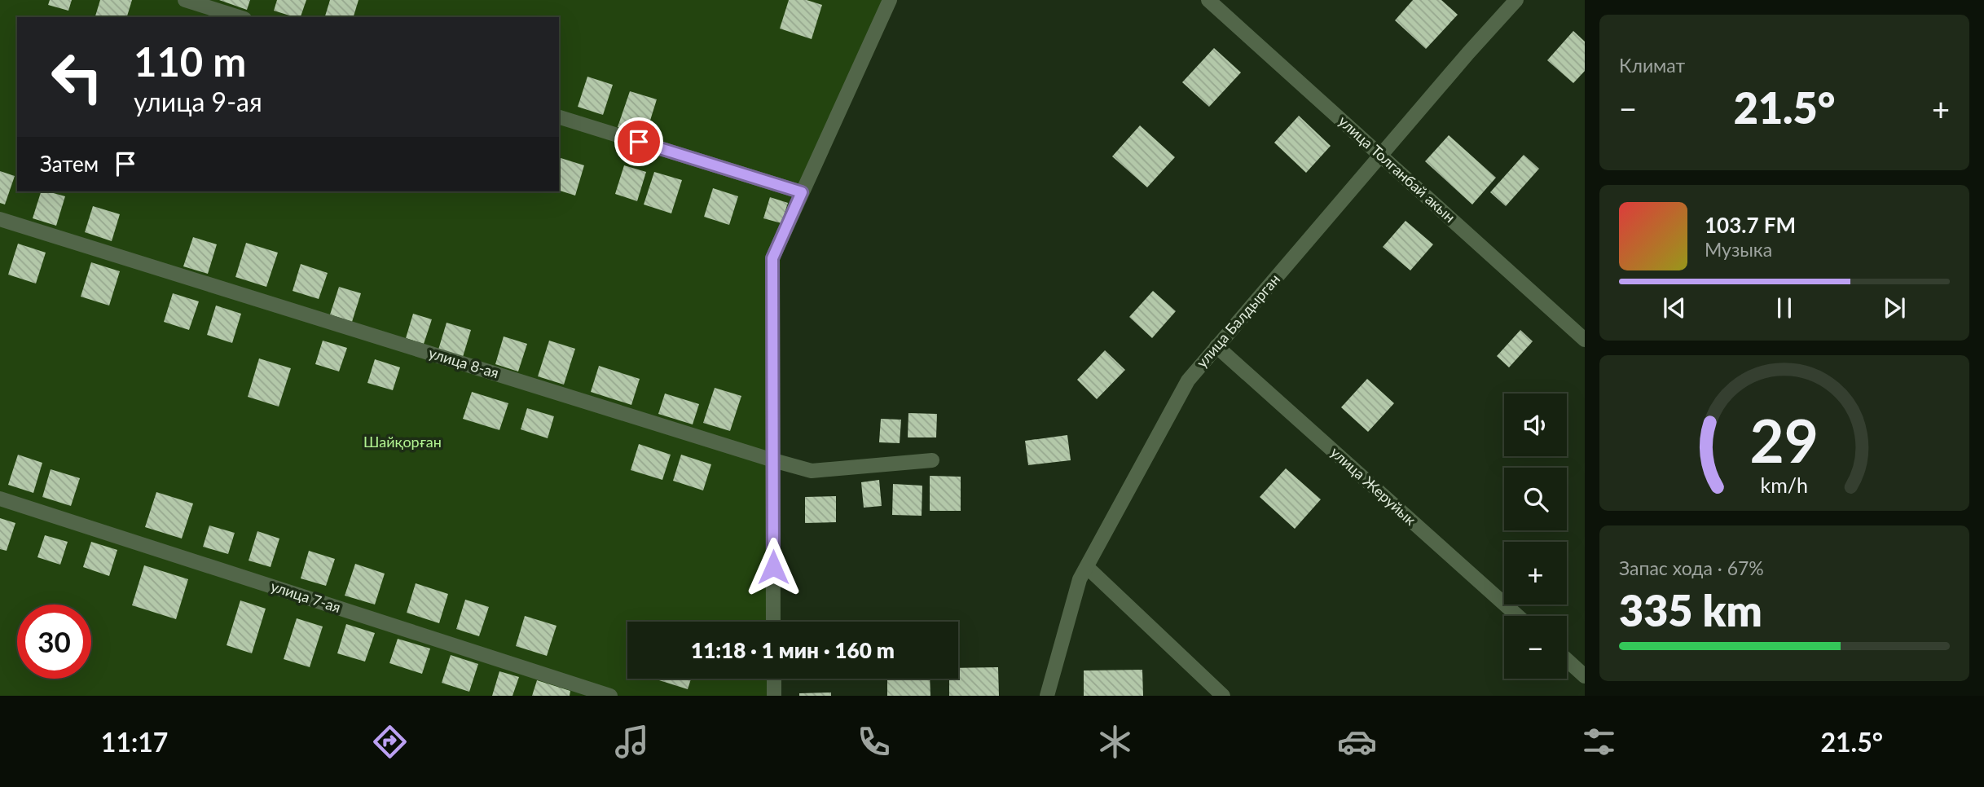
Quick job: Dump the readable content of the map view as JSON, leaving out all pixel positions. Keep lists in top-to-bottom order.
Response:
{
  "streets": {
    "street": [
      "улица Толганбай акын",
      "улица Балдырган",
      "улица 8-ая",
      "улица Жеруйык",
      "улица 7-ая"
    ]
  },
  "crossings": [
    ["улица Толганбай акын", "улица Балдырган"],
    ["улица Балдырган", "улица Жеруйык"]
  ],
  "parks": ["Шайқорған"],
  "page": {
    "tile": [
      "Климат",
      ["Запас хода · 67%", "335 km"]
    ],
    "turn": ["110 m", "улица 9-ая"],
    "heat": ["−", "21.5°", "+"],
    "then": "Затем",
    "song": ["103.7 FM", "Музыка"],
    "map_buttons": ["+", "−"],
    "limit": "30",
    "trip": "11:18 · 1 мин · 160 m",
    "tabs": ["11:17", "21.5°"],
    "gauge": ["29", "km/h"]
  }
}
